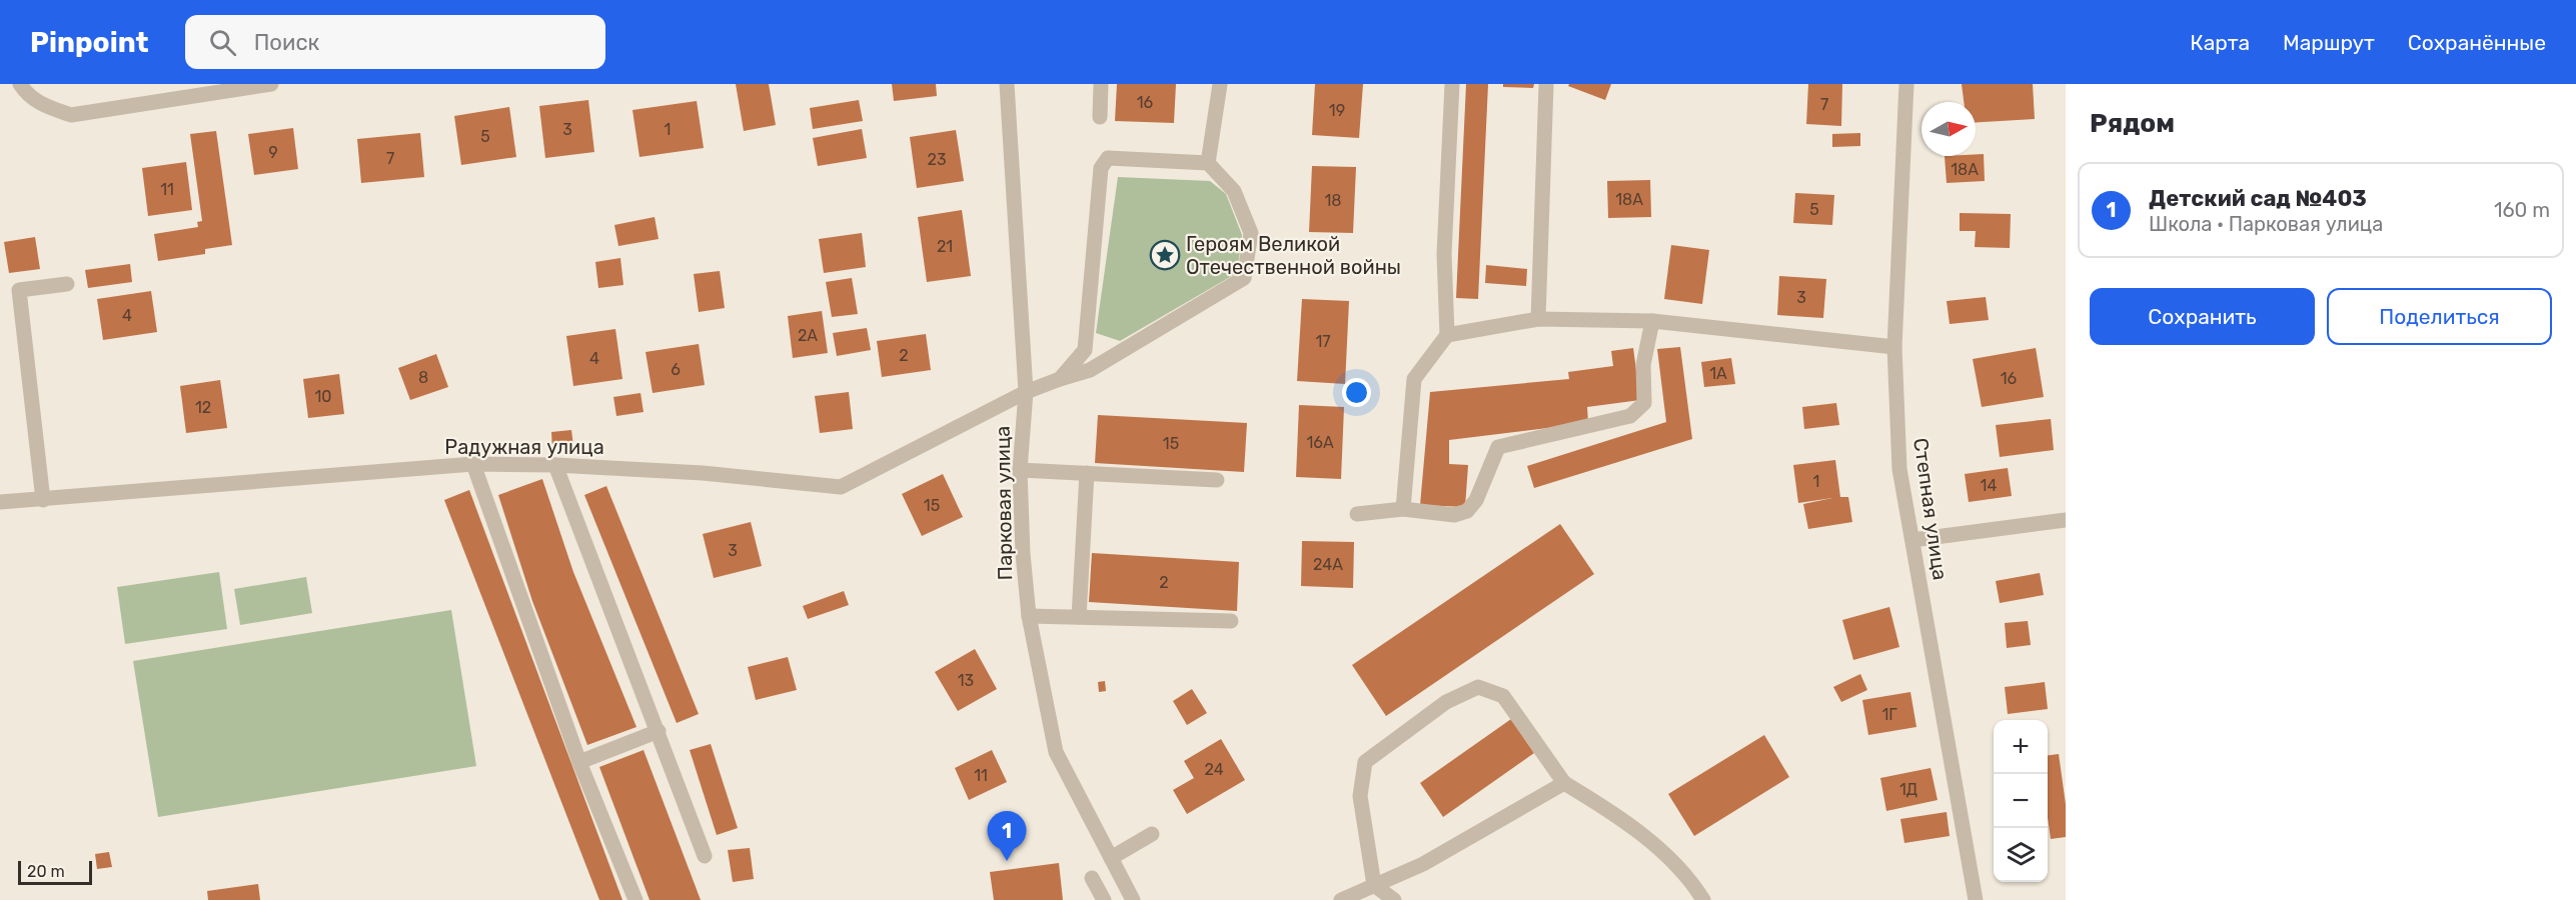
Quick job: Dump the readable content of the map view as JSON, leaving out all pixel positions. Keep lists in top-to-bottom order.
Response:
{
  "streets": {
    "street": ["Радужная улица", "Парковая улица", "Степная улица"]
  },
  "crossings": [
    ["Радужная улица", "Парковая улица"]
  ],
  "places": {
    "place": ["Героям Великой Отечественной войны"]
  },
  "house_numbers": [
    "16",
    "7",
    "19",
    "3",
    "1",
    "5",
    "9",
    "7",
    "23",
    "18А",
    "11",
    "18А",
    "18",
    "5",
    "21",
    "3",
    "4",
    "2А",
    "17",
    "2",
    "4",
    "6",
    "1А",
    "8",
    "16",
    "10",
    "12",
    "16А",
    "15",
    "1",
    "14",
    "15",
    "3",
    "24А",
    "2",
    "13",
    "1Г",
    "24",
    "11",
    "1Д"
  ],
  "scale_bar": "20 m",
  "north": "right",
  "page": {
    "header": "Pinpoint",
    "search": "Поиск",
    "nav": ["Карта", "Маршрут", "Сохранённые"],
    "heading": "Рядом",
    "list": [
      {
        "mark": "1",
        "name": "Детский сад №403",
        "note": "Школа · Парковая улица",
        "value": "160 m"
      }
    ],
    "buttons": ["Сохранить", "Поделиться"],
    "map_buttons": ["+", "−"],
    "pins": "1",
    "scale": "20 m"
  }
}
